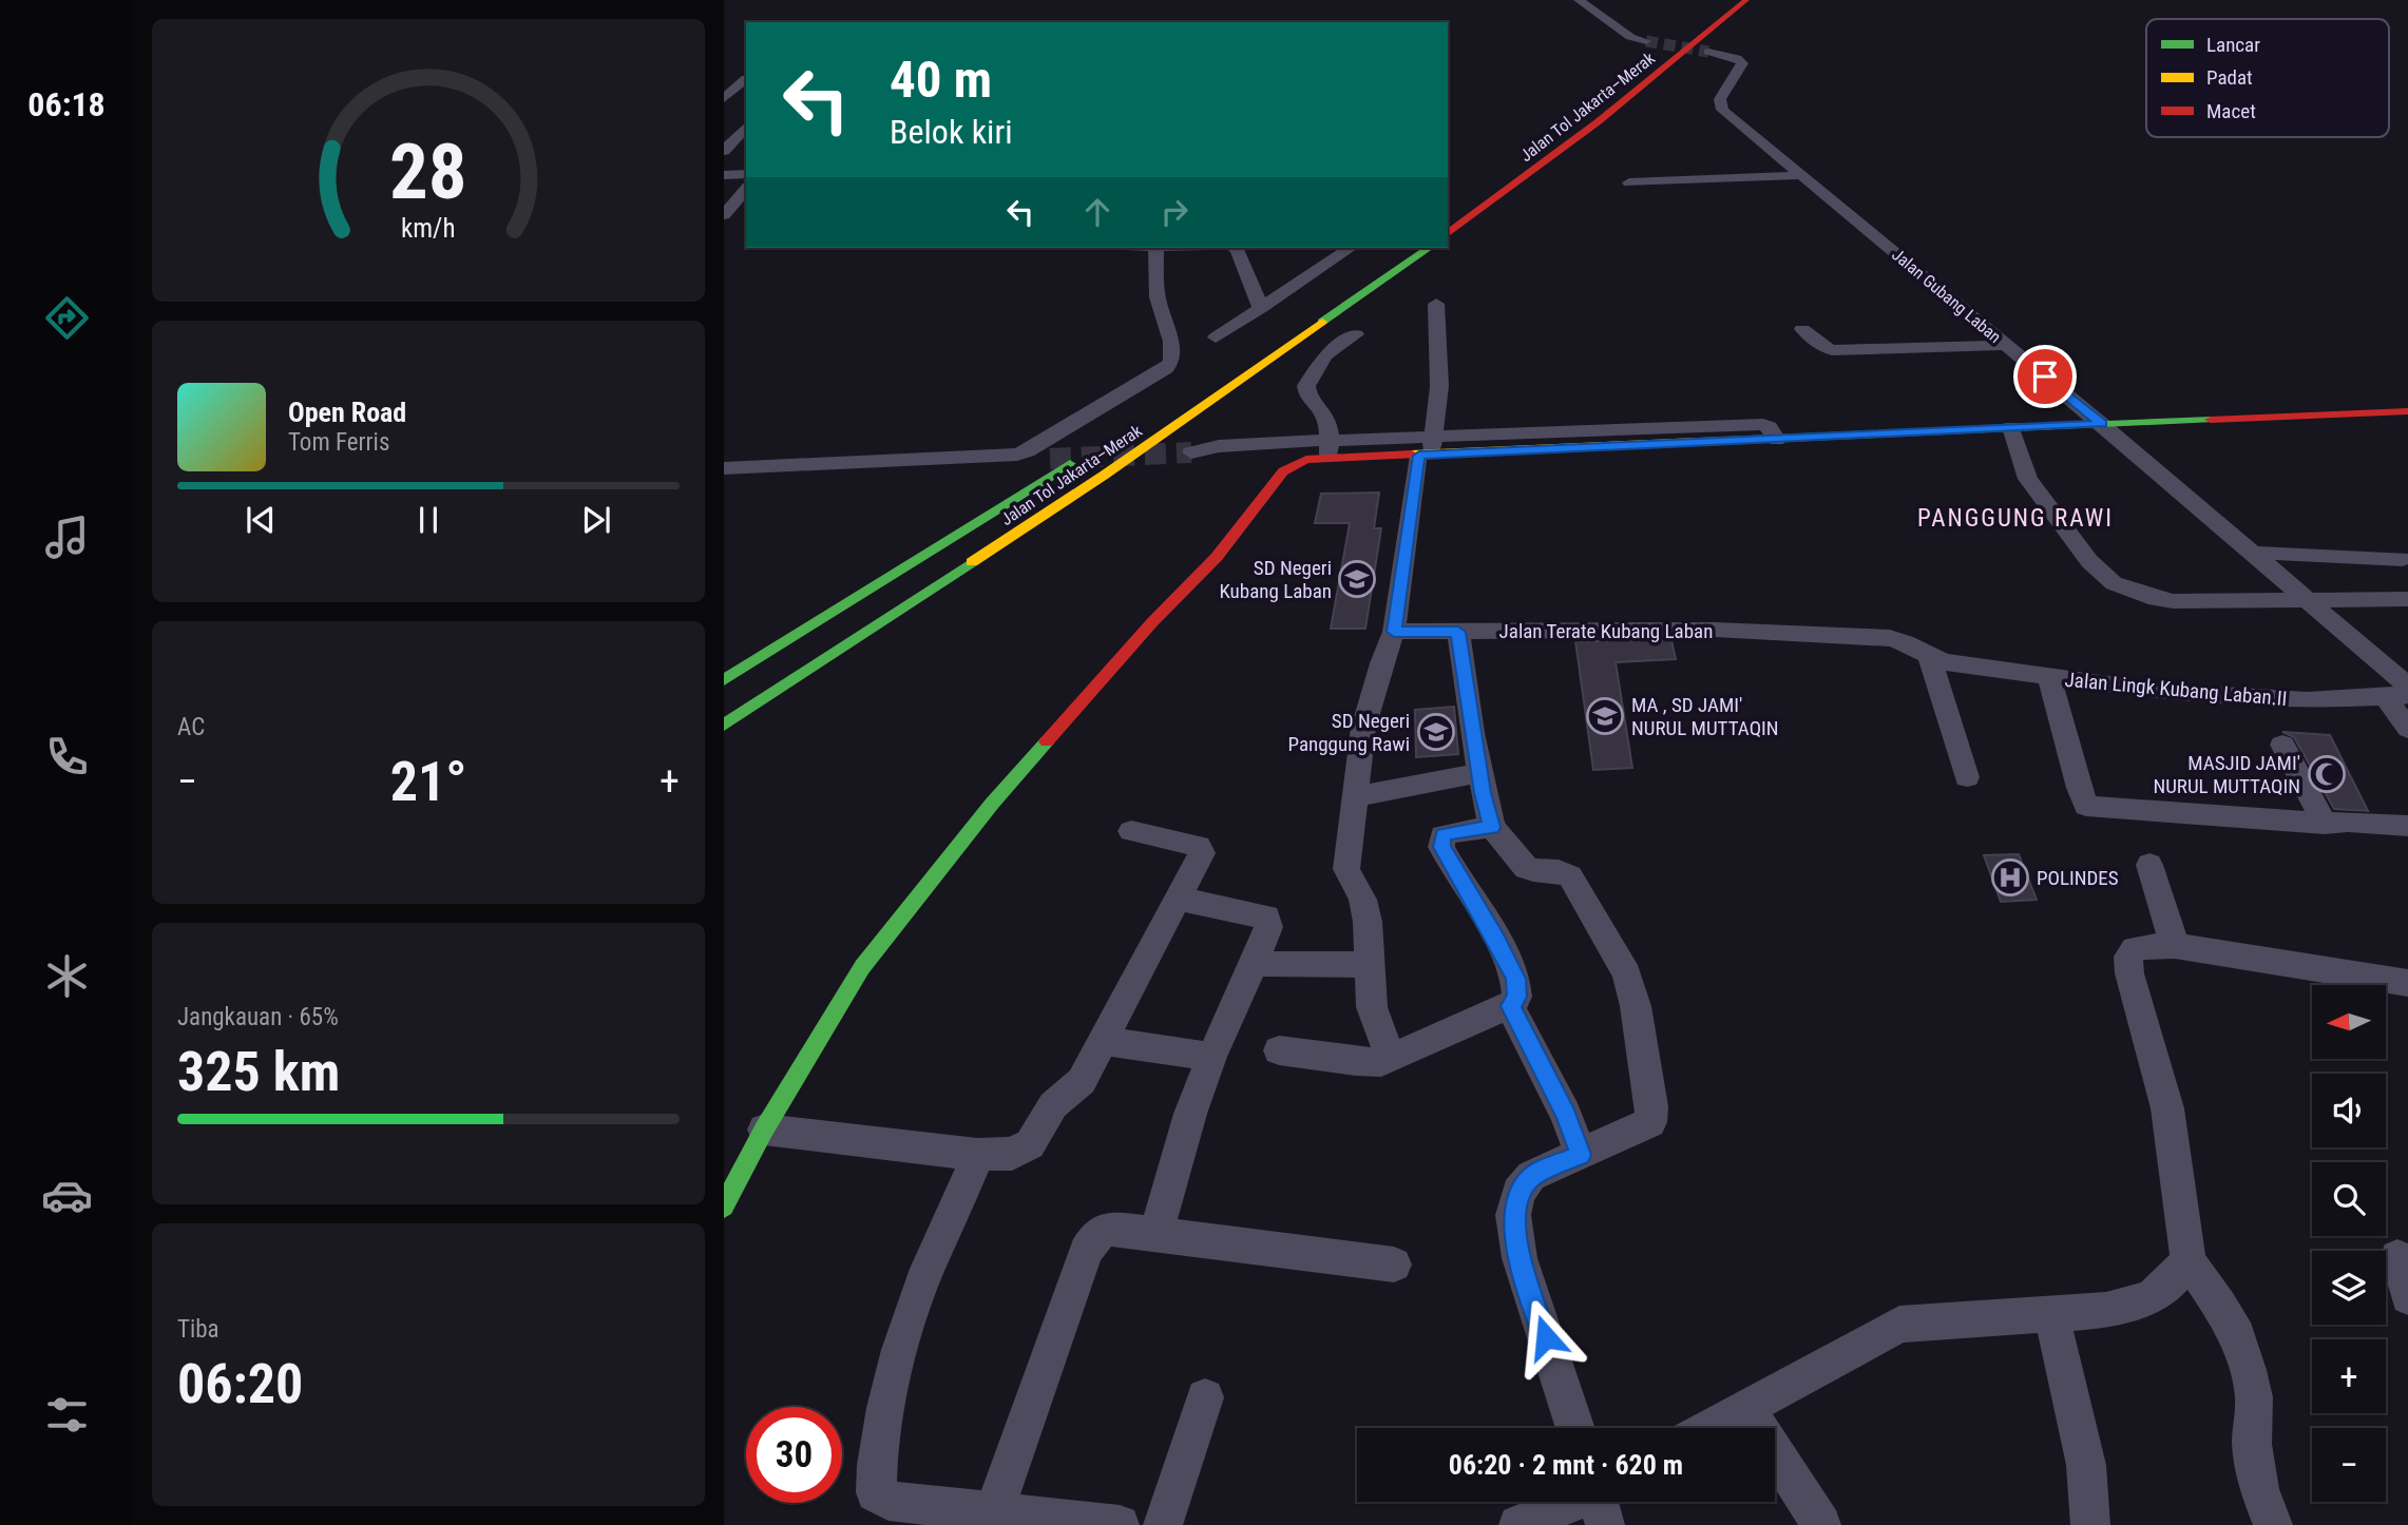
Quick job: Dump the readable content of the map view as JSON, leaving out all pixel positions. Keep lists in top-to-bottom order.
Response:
{
  "streets": {
    "main road": ["Jalan Tol Jakarta–Merak"],
    "street": ["Jalan Gubang Laban", "Jalan Terate Kubang Laban", "Jalan Lingk Kubang Laban.II"]
  },
  "crossings": [
    ["Jalan Terate Kubang Laban", "Jalan Lingk Kubang Laban.II"]
  ],
  "districts": ["PANGGUNG RAWI"],
  "places": {
    "school or university": ["SD Negeri Kubang Laban", "MA , SD JAMI' NURUL MUTTAQIN", "SD Negeri Panggung Rawi"],
    "mosque": ["MASJID JAMI' NURUL MUTTAQIN"],
    "hospital": ["POLINDES"]
  },
  "legend": ["Lancar", "Padat", "Macet"],
  "north": "left",
  "page": {
    "tabs": "06:18",
    "turn": ["40 m", "Belok kiri"],
    "song": ["Open Road", "Tom Ferris"],
    "tile": [
      "AC",
      ["Jangkauan · 65%", "325 km"],
      ["Tiba", "06:20"]
    ],
    "heat": ["−", "21°", "+"],
    "map_buttons": ["+", "−"],
    "limit": "30",
    "trip": "06:20 · 2 mnt · 620 m",
    "gauge": ["28", "km/h"]
  }
}
